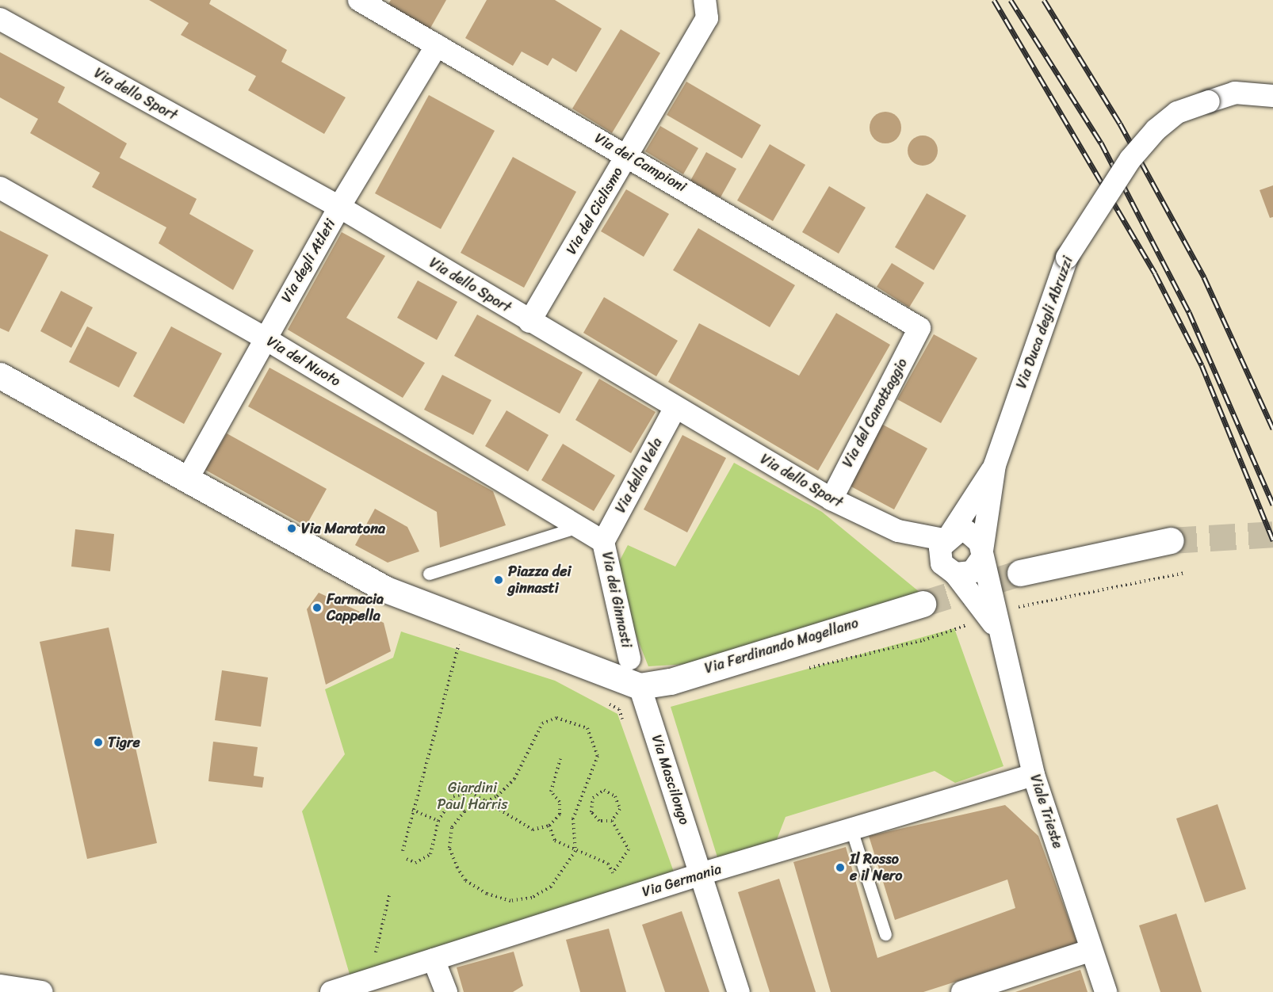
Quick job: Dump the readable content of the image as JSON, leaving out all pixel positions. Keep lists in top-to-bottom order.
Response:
{
  "streets": {
    "street": [
      "Via dello Sport",
      "Via dei Campioni",
      "Via del Ciclismo",
      "Via degli Atleti",
      "Via Duca degli Abruzzi",
      "Via del Nuoto",
      "Via del Canottaggio",
      "Via della Vela",
      "Via dei Ginnasti",
      "Via Ferdinando Magellano",
      "Via Mascilongo",
      "Viale Trieste",
      "Via Germania"
    ]
  },
  "crossings": [
    ["Via dello Sport", "Via del Ciclismo"],
    ["Via dello Sport", "Via degli Atleti"],
    ["Via dello Sport", "Via Duca degli Abruzzi"],
    ["Via dello Sport", "Via del Canottaggio"],
    ["Via dello Sport", "Via della Vela"],
    ["Via dello Sport", "Viale Trieste"],
    ["Via dei Campioni", "Via del Ciclismo"],
    ["Via dei Campioni", "Via degli Atleti"],
    ["Via dei Campioni", "Via del Canottaggio"],
    ["Via degli Atleti", "Via del Nuoto"],
    ["Via Duca degli Abruzzi", "Viale Trieste"],
    ["Via del Nuoto", "Via della Vela"],
    ["Via del Nuoto", "Via dei Ginnasti"],
    ["Via della Vela", "Via dei Ginnasti"],
    ["Via Ferdinando Magellano", "Via Mascilongo"],
    ["Via Mascilongo", "Via Germania"],
    ["Viale Trieste", "Via Germania"]
  ],
  "parks": ["Giardini Paul Harris"],
  "places": [
    "Via Maratona",
    "Piazza dei ginnasti",
    "Farmacia Cappella",
    "Tigre",
    "Il Rosso e il Nero"
  ]
}
